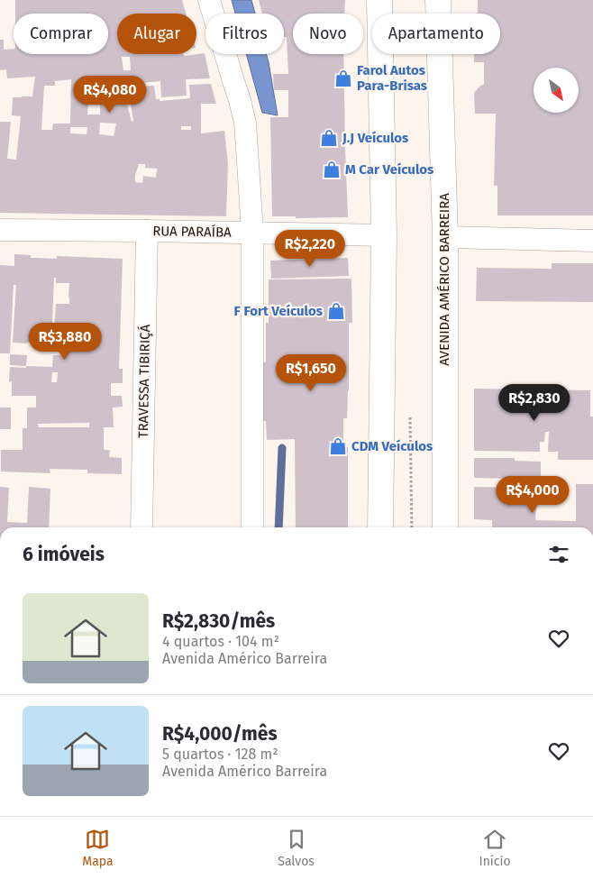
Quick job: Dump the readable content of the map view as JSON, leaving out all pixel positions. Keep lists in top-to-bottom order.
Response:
{
  "streets": {
    "main road": ["AVENIDA AMÉRICO BARREIRA"],
    "street": ["RUA PARAÍBA", "TRAVESSA TIBIRIÇÁ"]
  },
  "crossings": [
    ["RUA PARAÍBA", "TRAVESSA TIBIRIÇÁ"]
  ],
  "places": {
    "shop": [
      "Farol Autos Para-Brisas",
      "J.J Veículos",
      "M Car Veículos",
      "F Fort Veículos",
      "CDM Veículos"
    ]
  },
  "north": "bottom right",
  "page": {
    "chip": [
      "Comprar",
      "Alugar",
      "Filtros",
      "Novo",
      "Apartamento"
    ],
    "price": [
      "R$4,080",
      "R$2,220",
      "R$3,880",
      "R$1,650",
      "R$2,830",
      "R$4,000"
    ],
    "heading": "6 imóveis",
    "list": [
      {
        "name": "R$2,830/mês",
        "note": "4 quartos · 104 m² · Avenida Américo Barreira"
      },
      {
        "name": "R$4,000/mês",
        "note": "5 quartos · 128 m² · Avenida Américo Barreira"
      }
    ],
    "tabs": ["Mapa", "Salvos", "Início"]
  }
}
